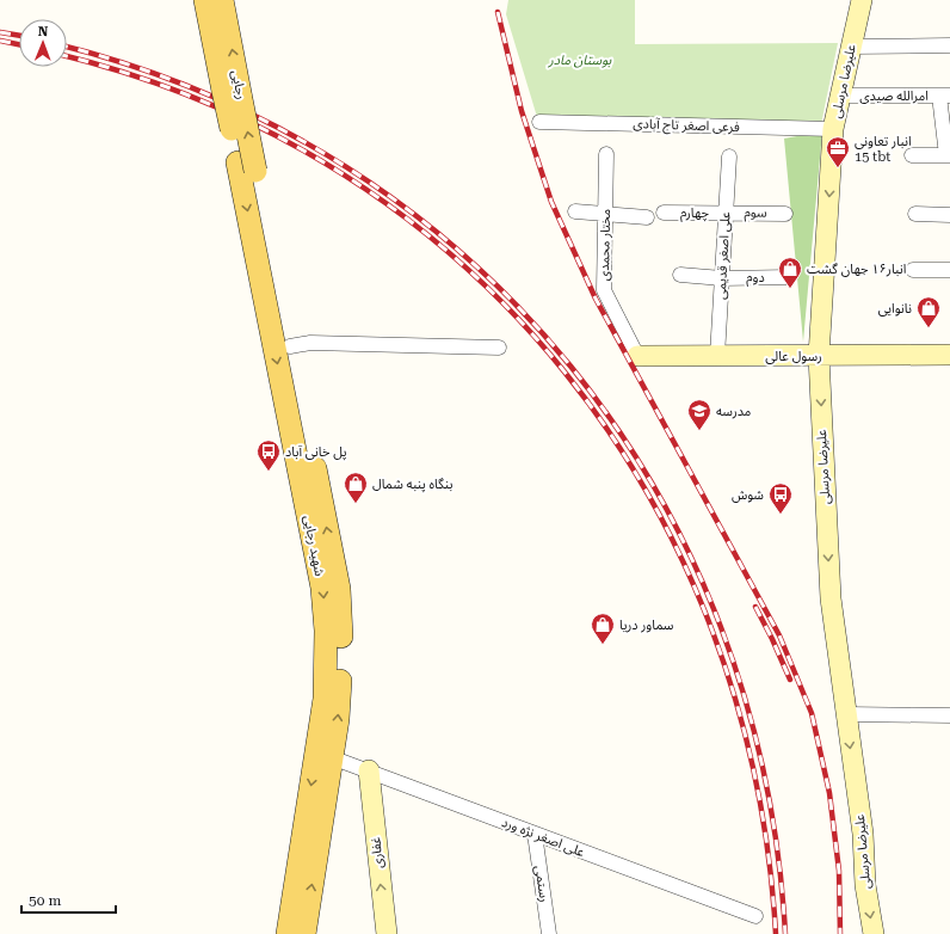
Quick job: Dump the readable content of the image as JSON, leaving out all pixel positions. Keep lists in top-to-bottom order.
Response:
{
  "streets": {
    "main road": ["رجایی", "شهید رجایی"],
    "street": [
      "علیرضا مرسلی",
      "امرالله صیدی",
      "فرعی اصغر تاج آبادی",
      "چهارم",
      "سوم",
      "مختار محمدی",
      "علی اصغر قدیمی",
      "دوم",
      "رسول عالی",
      "علی اصغر نژه ورد",
      "غفاری",
      "رستمی"
    ]
  },
  "crossings": [
    ["علیرضا مرسلی", "امرالله صیدی"],
    ["علیرضا مرسلی", "فرعی اصغر تاج آبادی"],
    ["علیرضا مرسلی", "رسول عالی"],
    ["رجایی", "شهید رجایی"],
    ["چهارم", "سوم"],
    ["چهارم", "علی اصغر قدیمی"],
    ["سوم", "علی اصغر قدیمی"],
    ["مختار محمدی", "رسول عالی"],
    ["علی اصغر قدیمی", "دوم"],
    ["علی اصغر قدیمی", "رسول عالی"],
    ["شهید رجایی", "علی اصغر نژه ورد"],
    ["علی اصغر نژه ورد", "غفاری"],
    ["علی اصغر نژه ورد", "رستمی"]
  ],
  "one_way": ["علیرضا مرسلی", "غفاری"],
  "parks": ["بوستان مادر"],
  "places": {
    "office": ["انبار تعاونی 15 tbt"],
    "shop": [
      "انبار۱۶ جهان گشت",
      "نانوایی",
      "بنگاه پنبه شمال",
      "سماور دریا"
    ],
    "school or university": ["مدرسه"],
    "bus stop": ["پل خانی آباد", "شوش"]
  },
  "scale_bar": "50 m",
  "north": "top"
}
